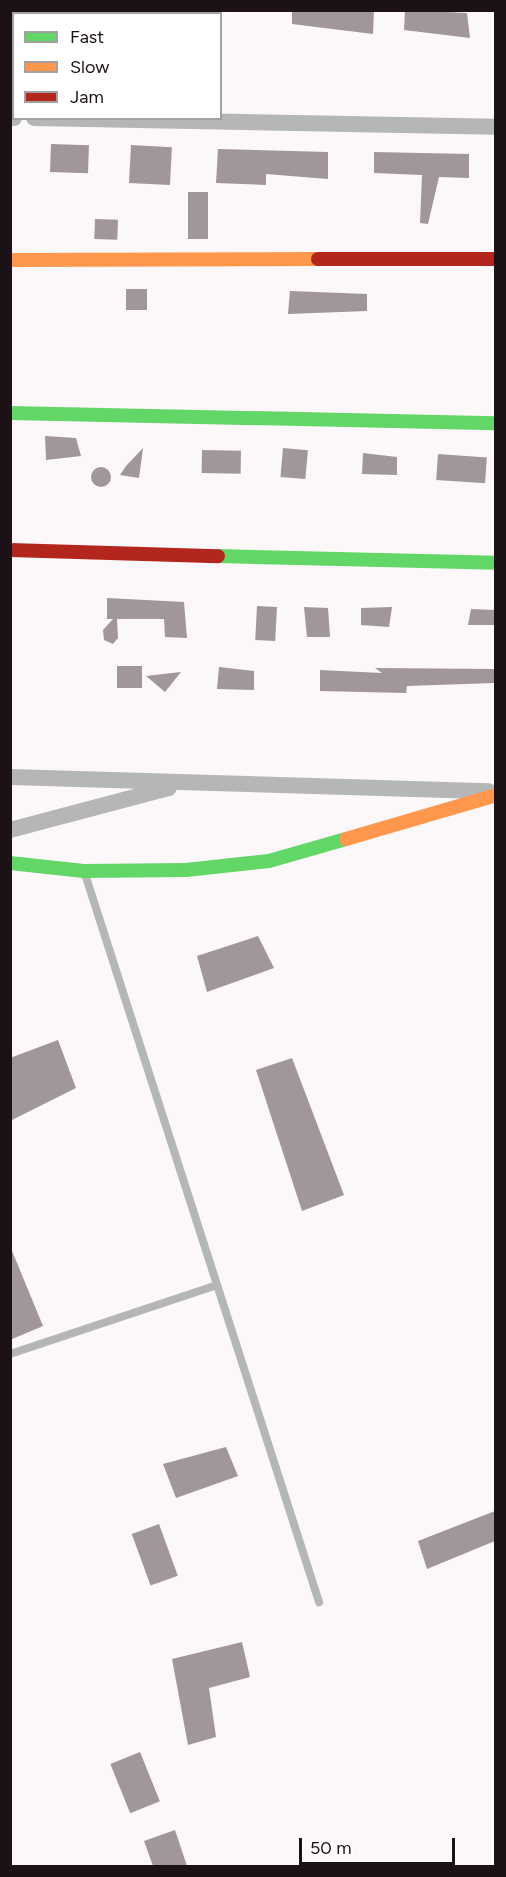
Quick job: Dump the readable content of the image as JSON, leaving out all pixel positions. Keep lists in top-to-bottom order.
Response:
{
  "legend": ["Fast", "Slow", "Jam"],
  "scale_bar": "50 m"
}
